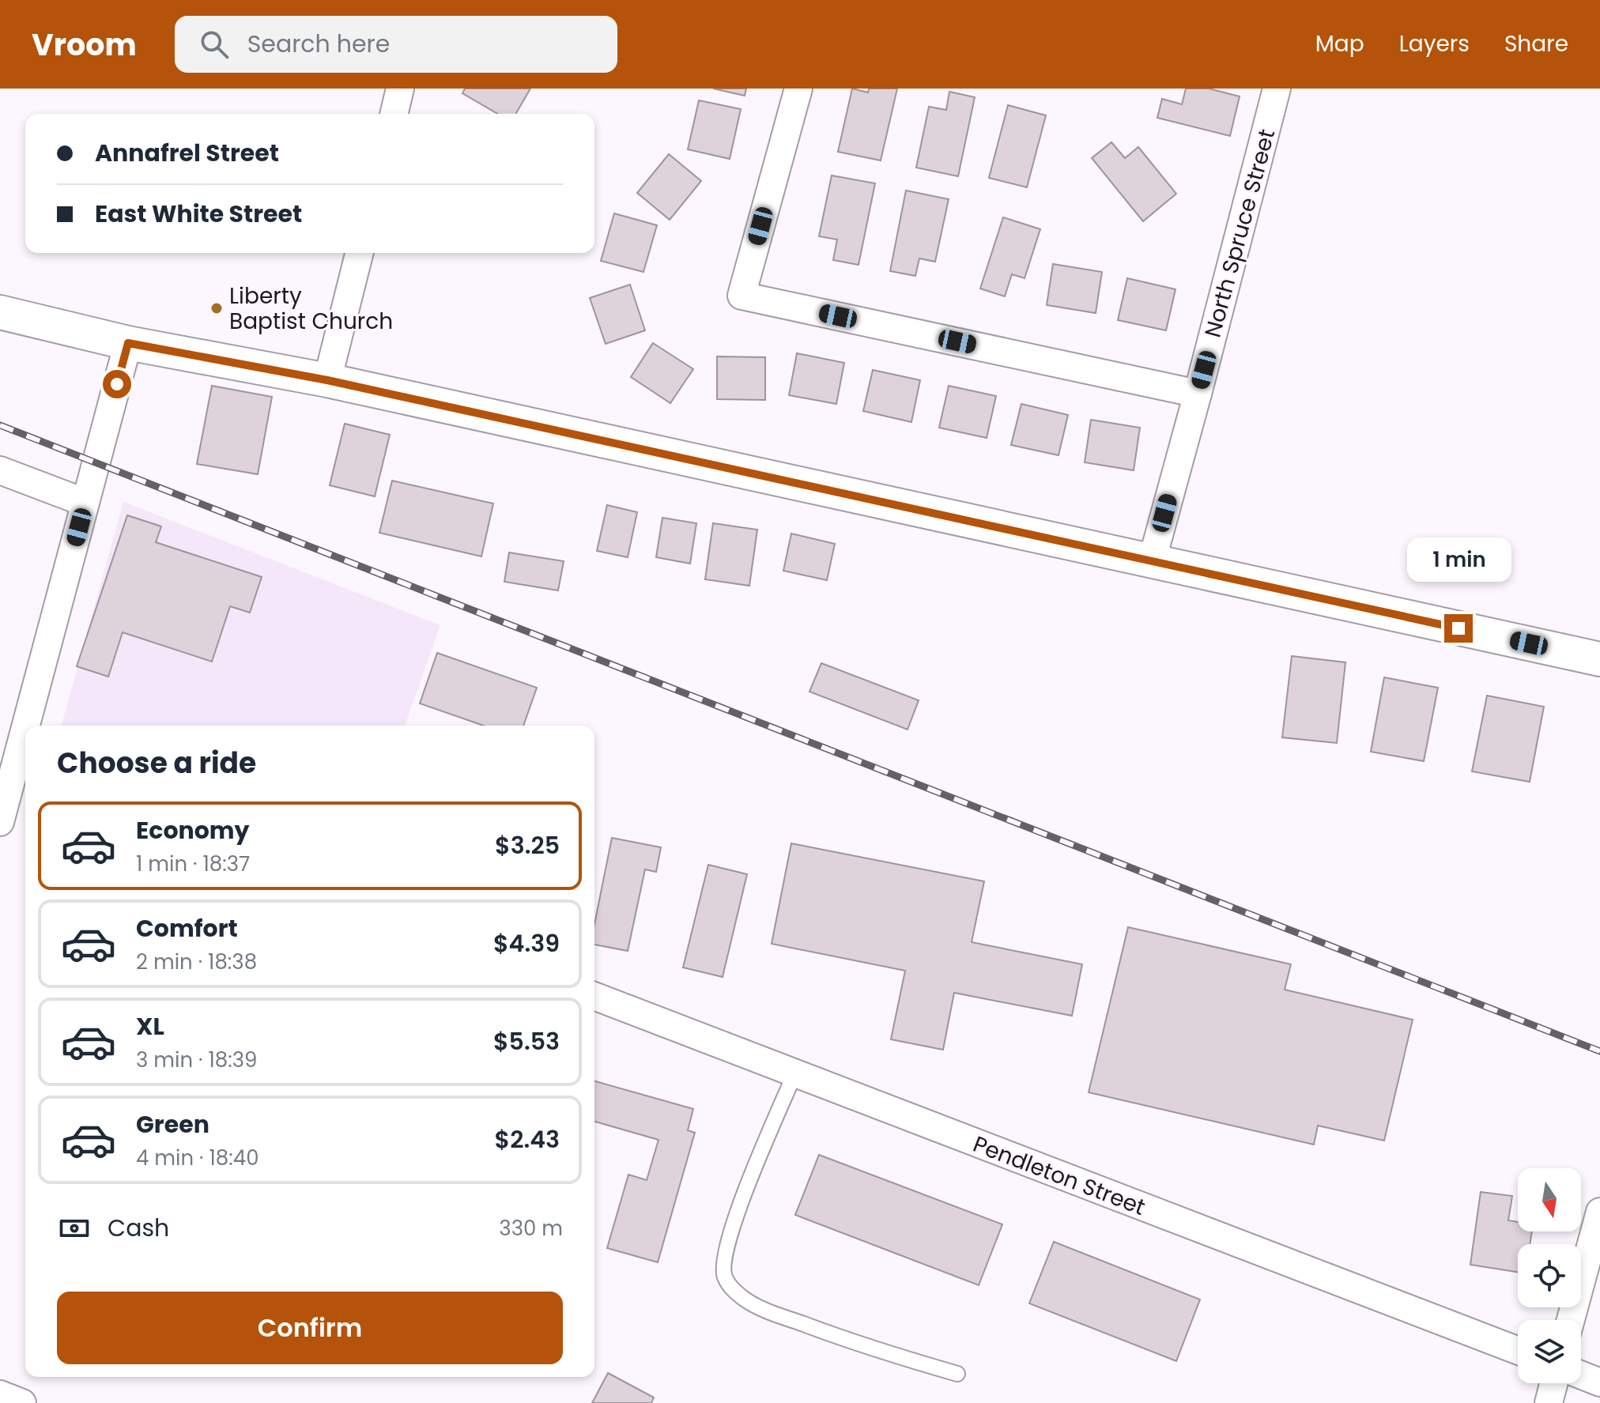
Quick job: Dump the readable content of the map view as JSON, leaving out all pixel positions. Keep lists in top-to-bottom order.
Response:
{
  "streets": {
    "street": ["North Spruce Street", "Pendleton Street"]
  },
  "places": ["Liberty Baptist Church"],
  "north": "bottom",
  "page": {
    "header": "Vroom",
    "search": "Search here",
    "nav": ["Map", "Layers", "Share"],
    "banner": ["Annafrel Street", "East White Street"],
    "bubble": "1 min",
    "heading": "Choose a ride",
    "list": [
      {
        "name": "Economy",
        "note": "1 min · 18:37",
        "value": "$3.25"
      },
      {
        "name": "Comfort",
        "note": "2 min · 18:38",
        "value": "$4.39"
      },
      {
        "name": "XL",
        "note": "3 min · 18:39",
        "value": "$5.53"
      },
      {
        "name": "Green",
        "note": "4 min · 18:40",
        "value": "$2.43"
      }
    ],
    "pay": ["Cash", "330 m"],
    "buttons": "Confirm"
  }
}
